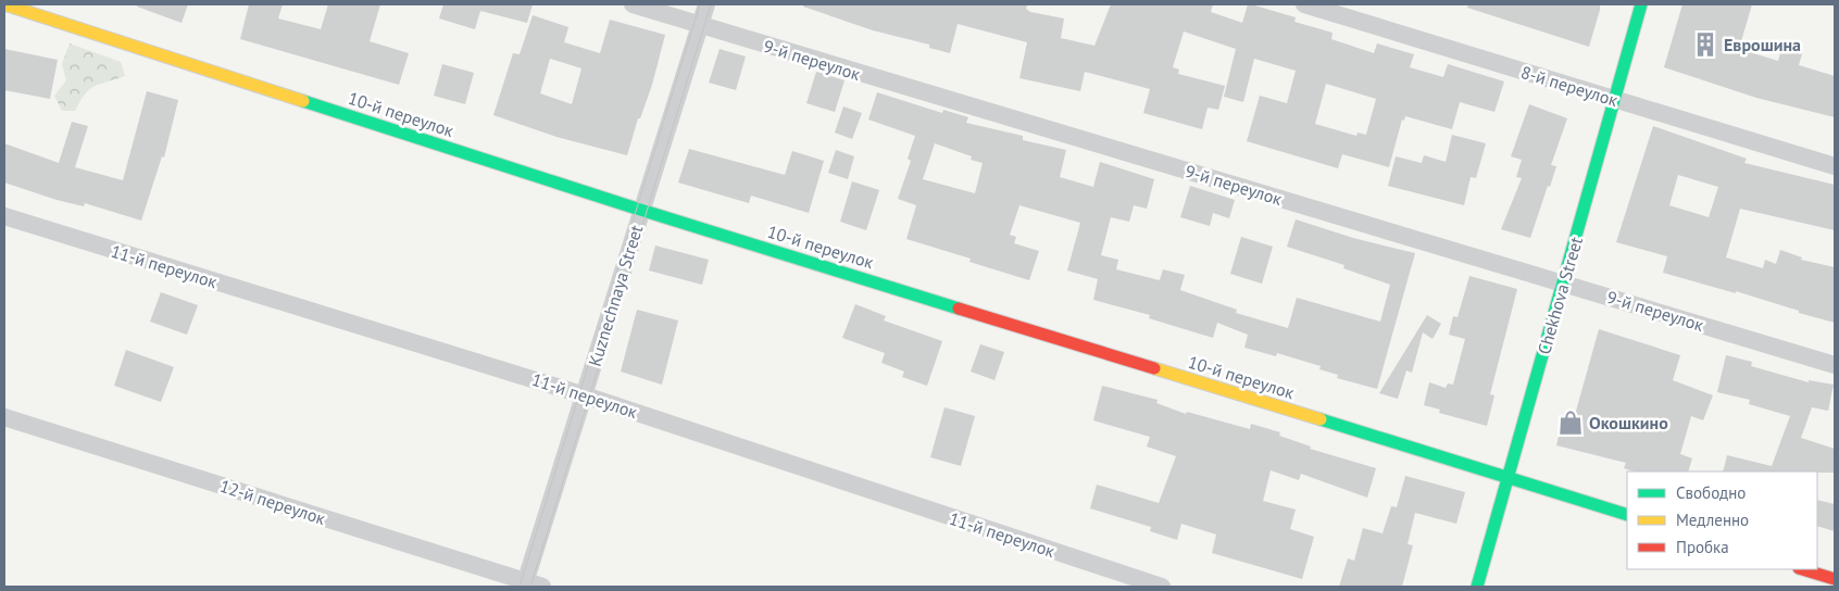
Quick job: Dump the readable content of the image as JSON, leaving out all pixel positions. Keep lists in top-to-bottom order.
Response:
{
  "streets": {
    "street": [
      "9-й переулок",
      "8-й переулок",
      "10-й переулок",
      "11-й переулок",
      "Kuznechnaya Street",
      "Chekhova Street",
      "12-й переулок"
    ]
  },
  "crossings": [
    ["9-й переулок", "Kuznechnaya Street"],
    ["9-й переулок", "Chekhova Street"],
    ["8-й переулок", "Chekhova Street"],
    ["10-й переулок", "Kuznechnaya Street"],
    ["10-й переулок", "Chekhova Street"],
    ["11-й переулок", "Kuznechnaya Street"],
    ["Kuznechnaya Street", "12-й переулок"]
  ],
  "places": {
    "building": ["Еврошина"],
    "shop": ["Окошкино"]
  },
  "legend": ["Свободно", "Медленно", "Пробка"]
}
